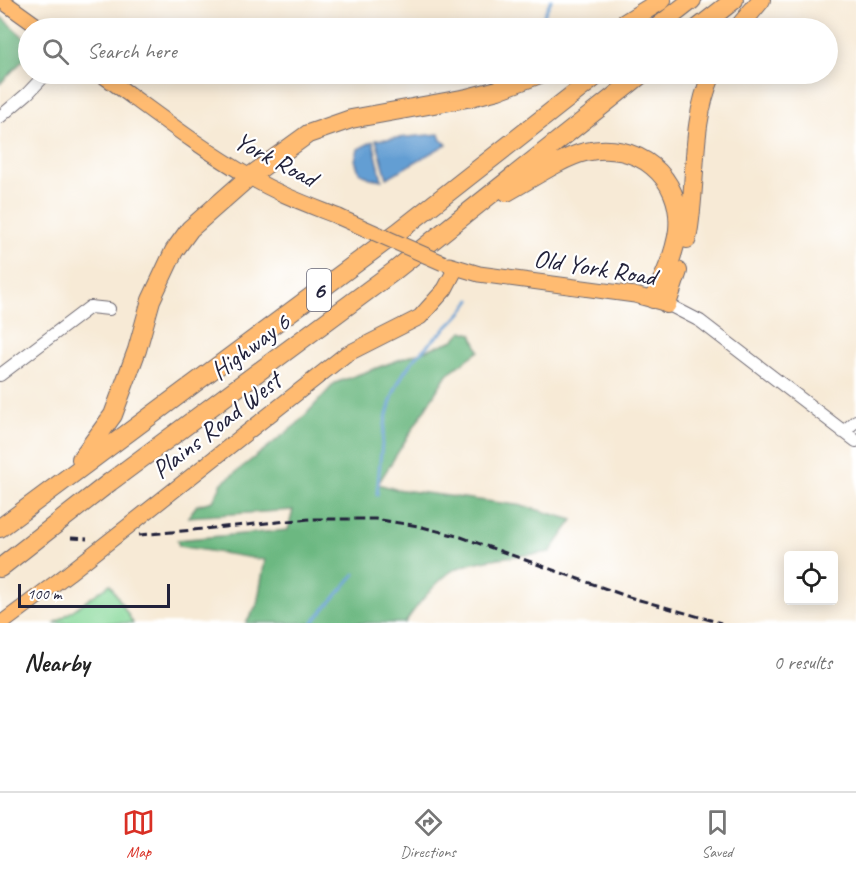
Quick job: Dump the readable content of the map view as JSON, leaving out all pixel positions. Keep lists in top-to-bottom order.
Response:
{
  "streets": {
    "highway": ["6", "Highway 6"],
    "main road": ["York Road", "Old York Road", "Plains Road West"]
  },
  "crossings": [
    ["York Road", "Old York Road"],
    ["York Road", "Plains Road West"],
    ["Old York Road", "Plains Road West"]
  ],
  "scale_bar": "100 m",
  "page": {
    "search": "Search here",
    "scale": "100 m",
    "heading": ["Nearby", "0 results"],
    "nav": ["Map", "Directions", "Saved"]
  }
}
